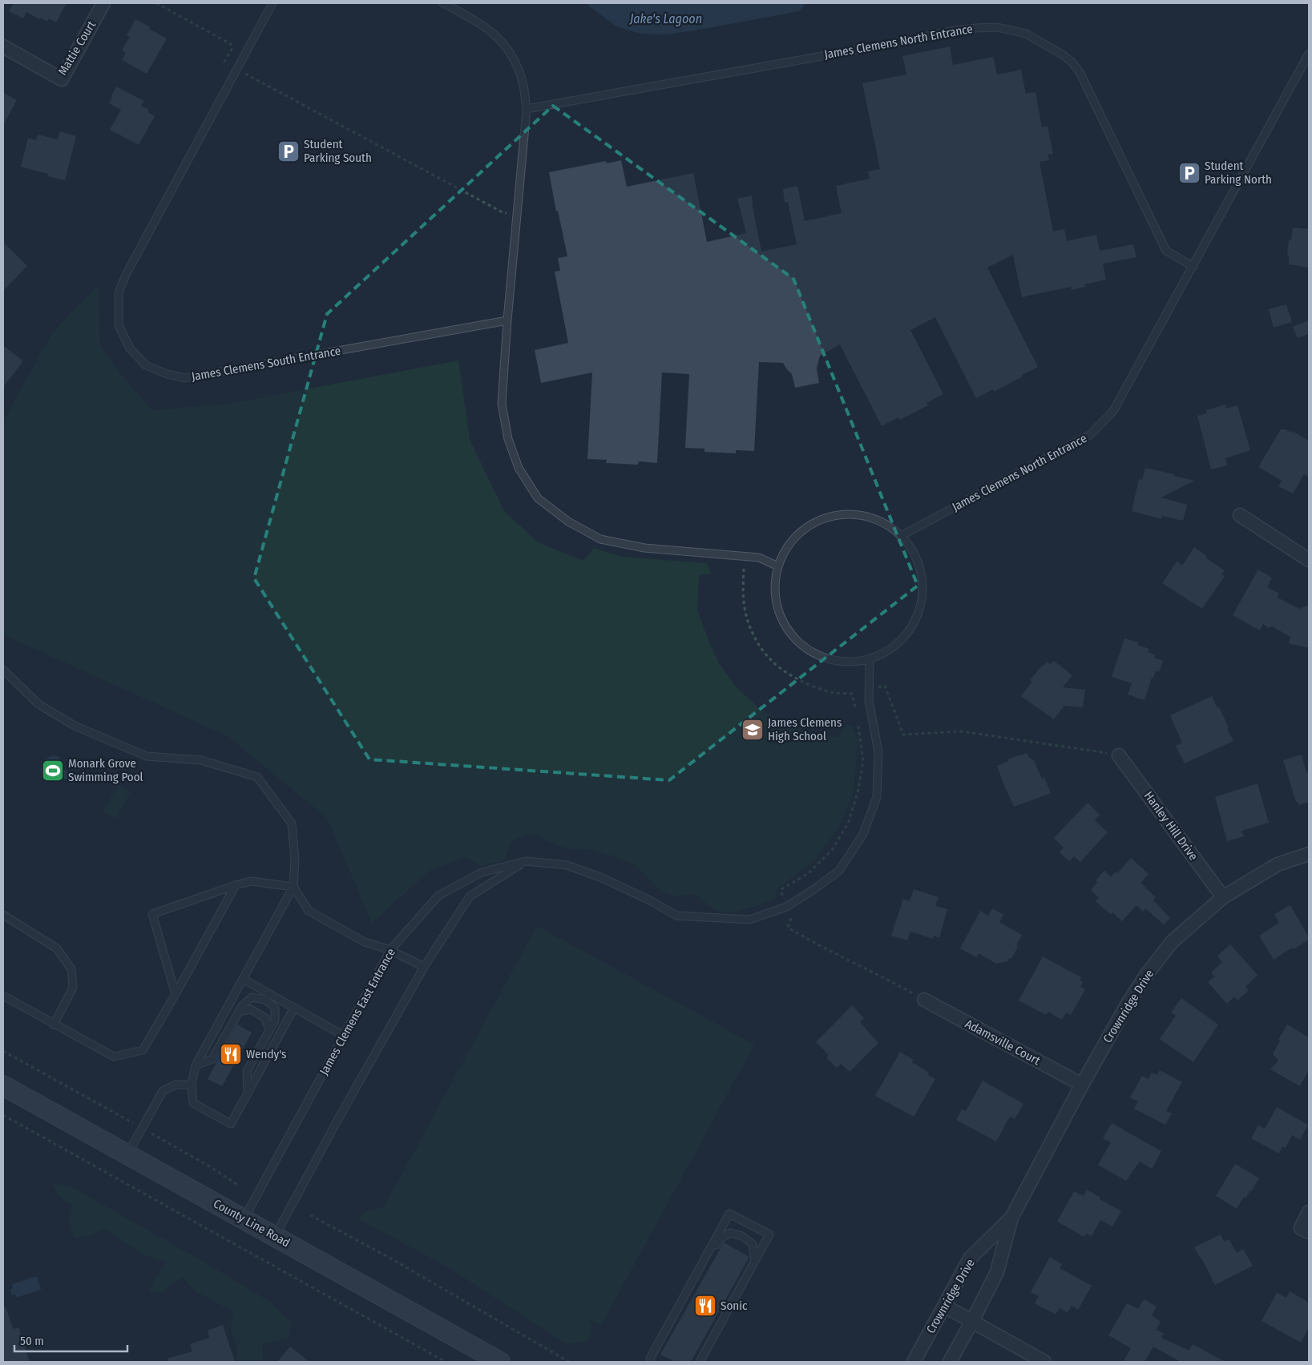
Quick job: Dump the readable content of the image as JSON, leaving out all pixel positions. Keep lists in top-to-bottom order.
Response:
{
  "streets": {
    "main road": ["County Line Road"],
    "street": [
      "Mattie Court",
      "Hanley Hill Drive",
      "Crownridge Drive",
      "Adamsville Court"
    ],
    "lane": ["James Clemens North Entrance", "James Clemens South Entrance", "James Clemens East Entrance"]
  },
  "crossings": [
    ["Hanley Hill Drive", "Crownridge Drive"],
    ["Crownridge Drive", "Adamsville Court"],
    ["James Clemens East Entrance", "County Line Road"]
  ],
  "water": ["Jake's Lagoon"],
  "places": {
    "parking": ["Student Parking South", "Student Parking North"],
    "school or university": ["James Clemens High School"],
    "sports": ["Monark Grove Swimming Pool"],
    "restaurant": ["Wendy's", "Sonic"]
  },
  "scale_bar": "50 m"
}
